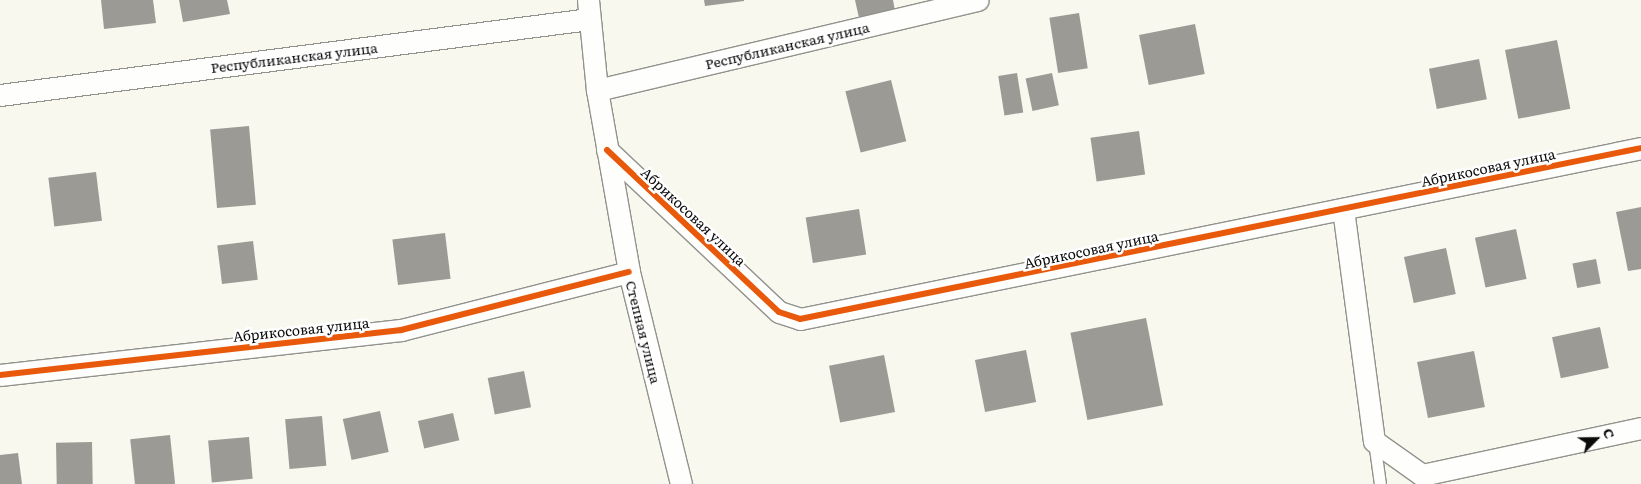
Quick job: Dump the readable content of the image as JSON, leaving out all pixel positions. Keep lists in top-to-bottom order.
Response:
{
  "streets": {
    "street": ["Республиканская улица", "Абрикосовая улица", "Степная улица"]
  },
  "crossings": [
    ["Республиканская улица", "Степная улица"],
    ["Абрикосовая улица", "Степная улица"]
  ],
  "north": "top right"
}
